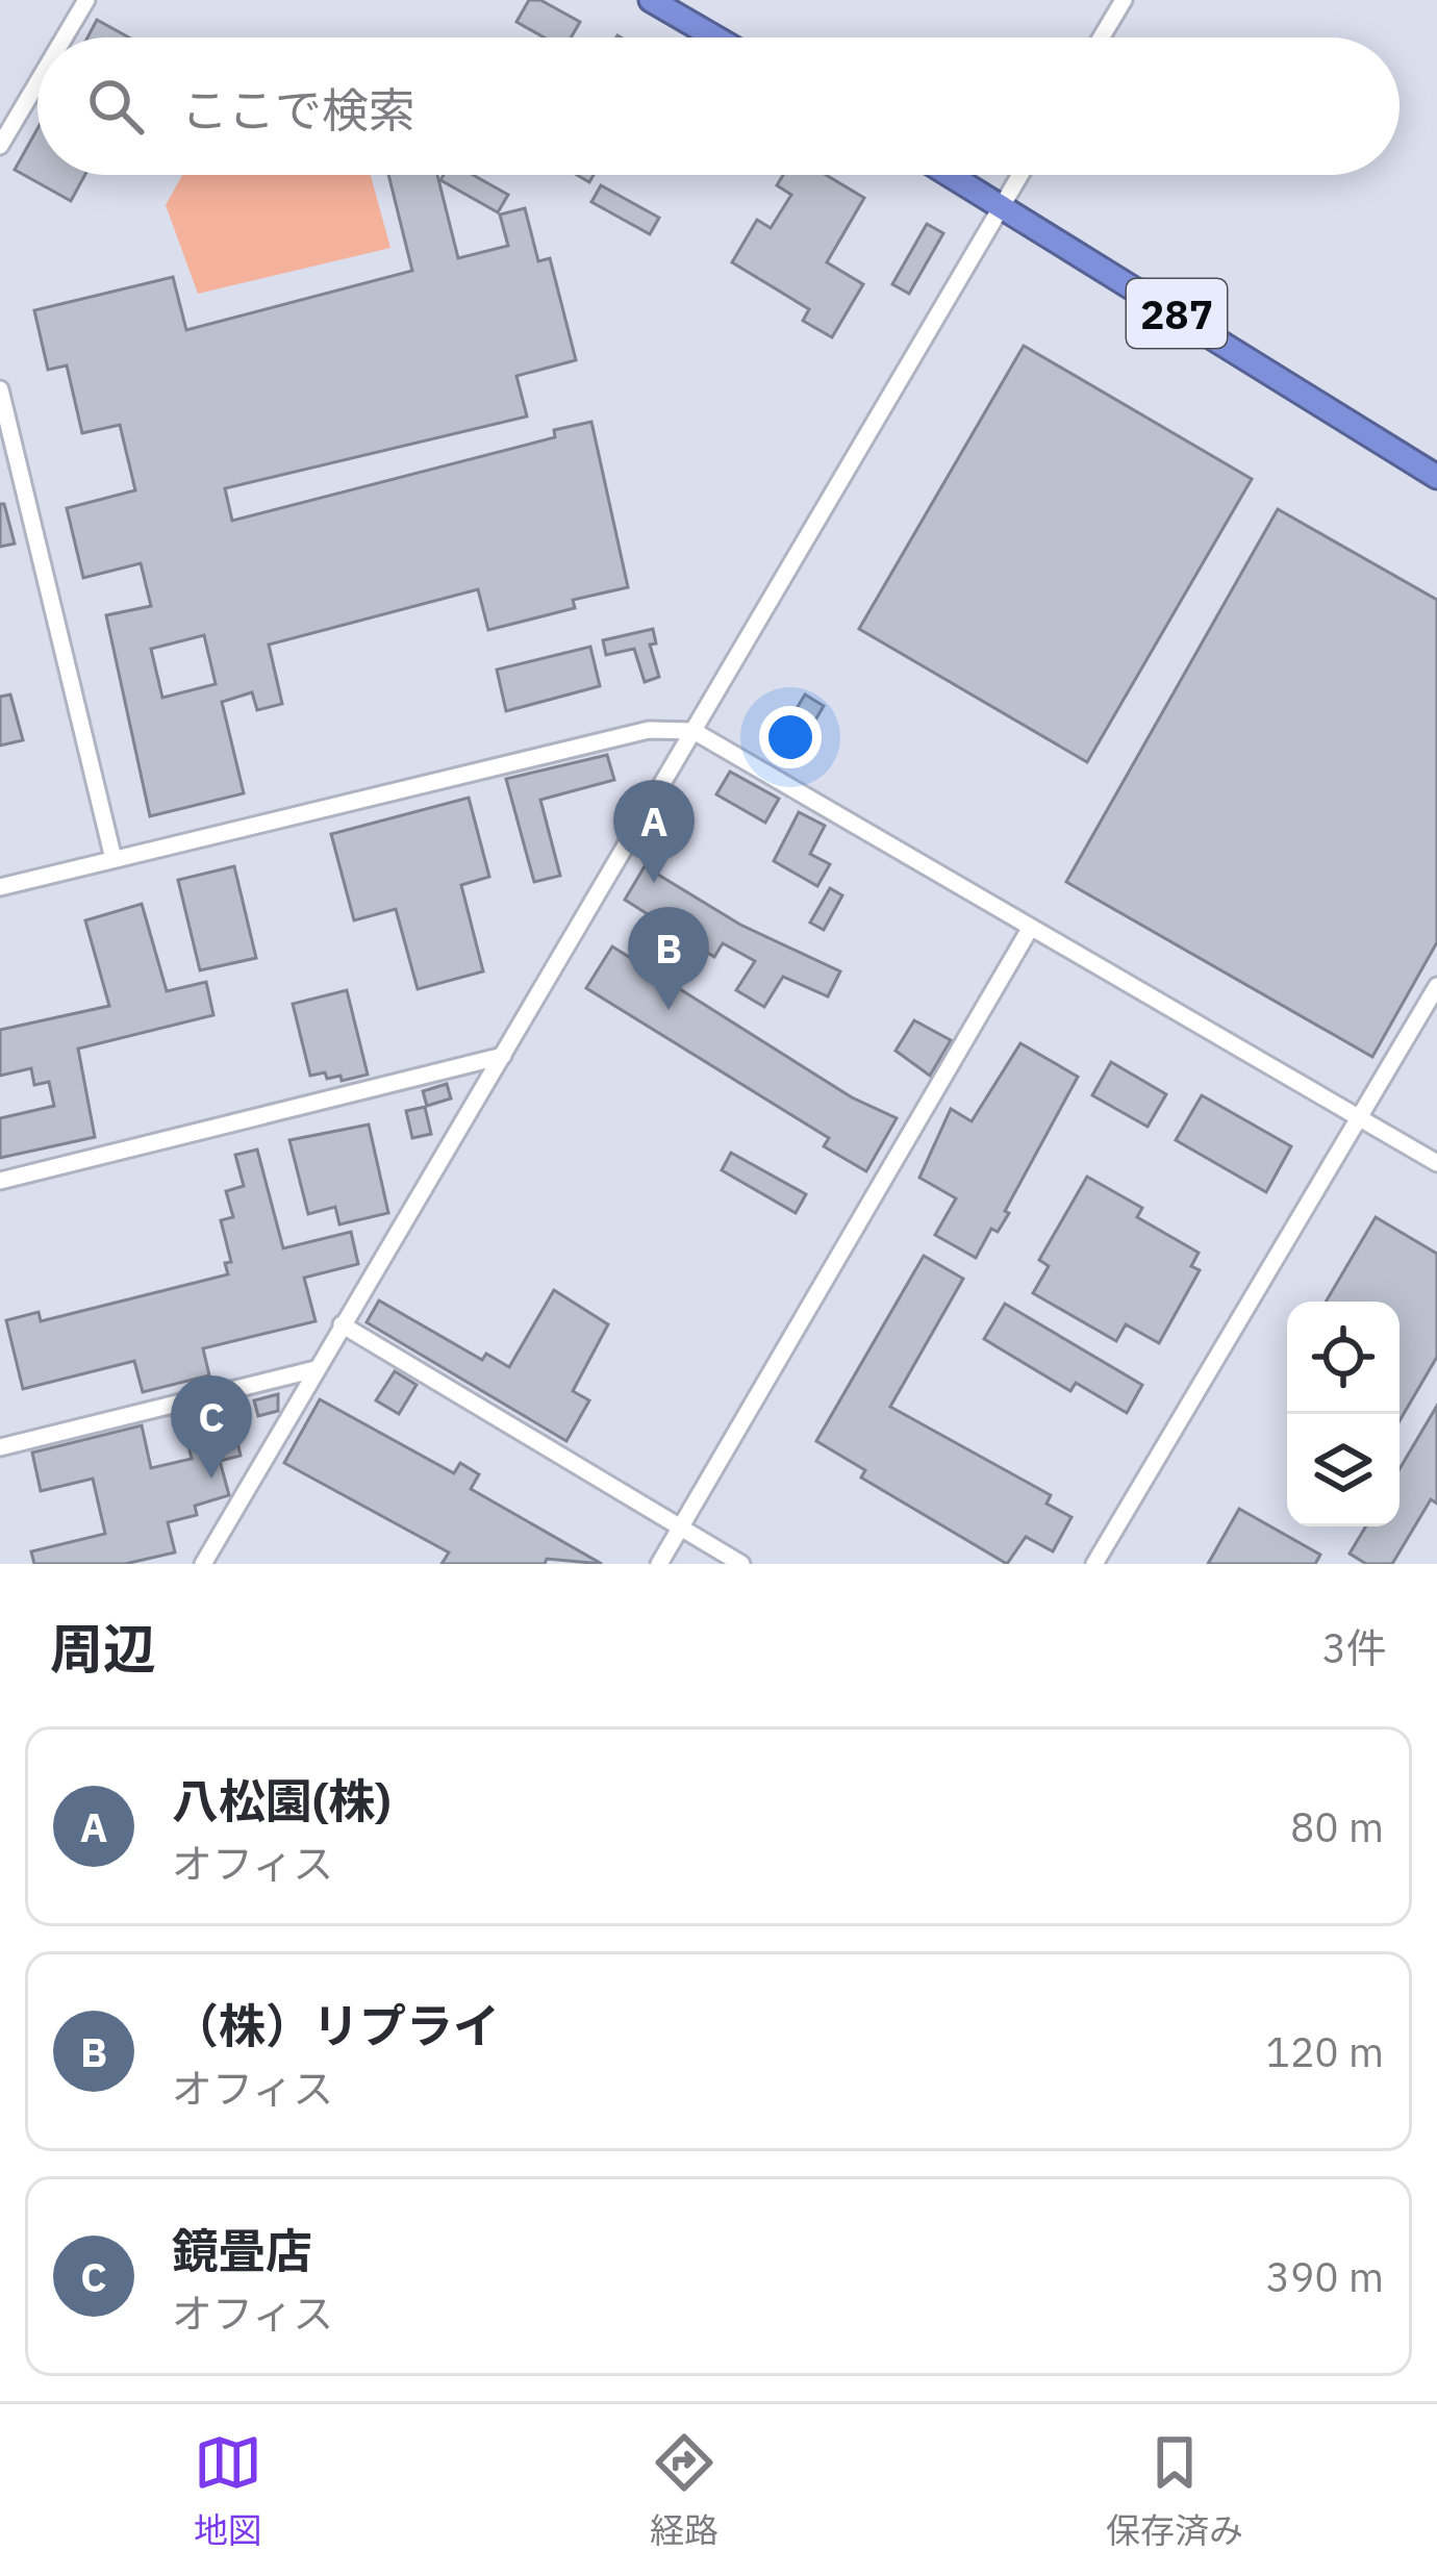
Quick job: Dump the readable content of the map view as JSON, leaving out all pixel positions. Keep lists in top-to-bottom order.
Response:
{
  "streets": {
    "highway": ["287"]
  },
  "page": {
    "search": "ここで検索",
    "pins": ["A", "B", "C"],
    "heading": ["周辺", "3件"],
    "list": [
      {
        "mark": "A",
        "name": "八松園(株)",
        "note": "オフィス",
        "value": "80 m"
      },
      {
        "mark": "B",
        "name": "（株）リプライ",
        "note": "オフィス",
        "value": "120 m"
      },
      {
        "mark": "C",
        "name": "鏡畳店",
        "note": "オフィス",
        "value": "390 m"
      }
    ],
    "nav": ["地図", "経路", "保存済み"]
  }
}
